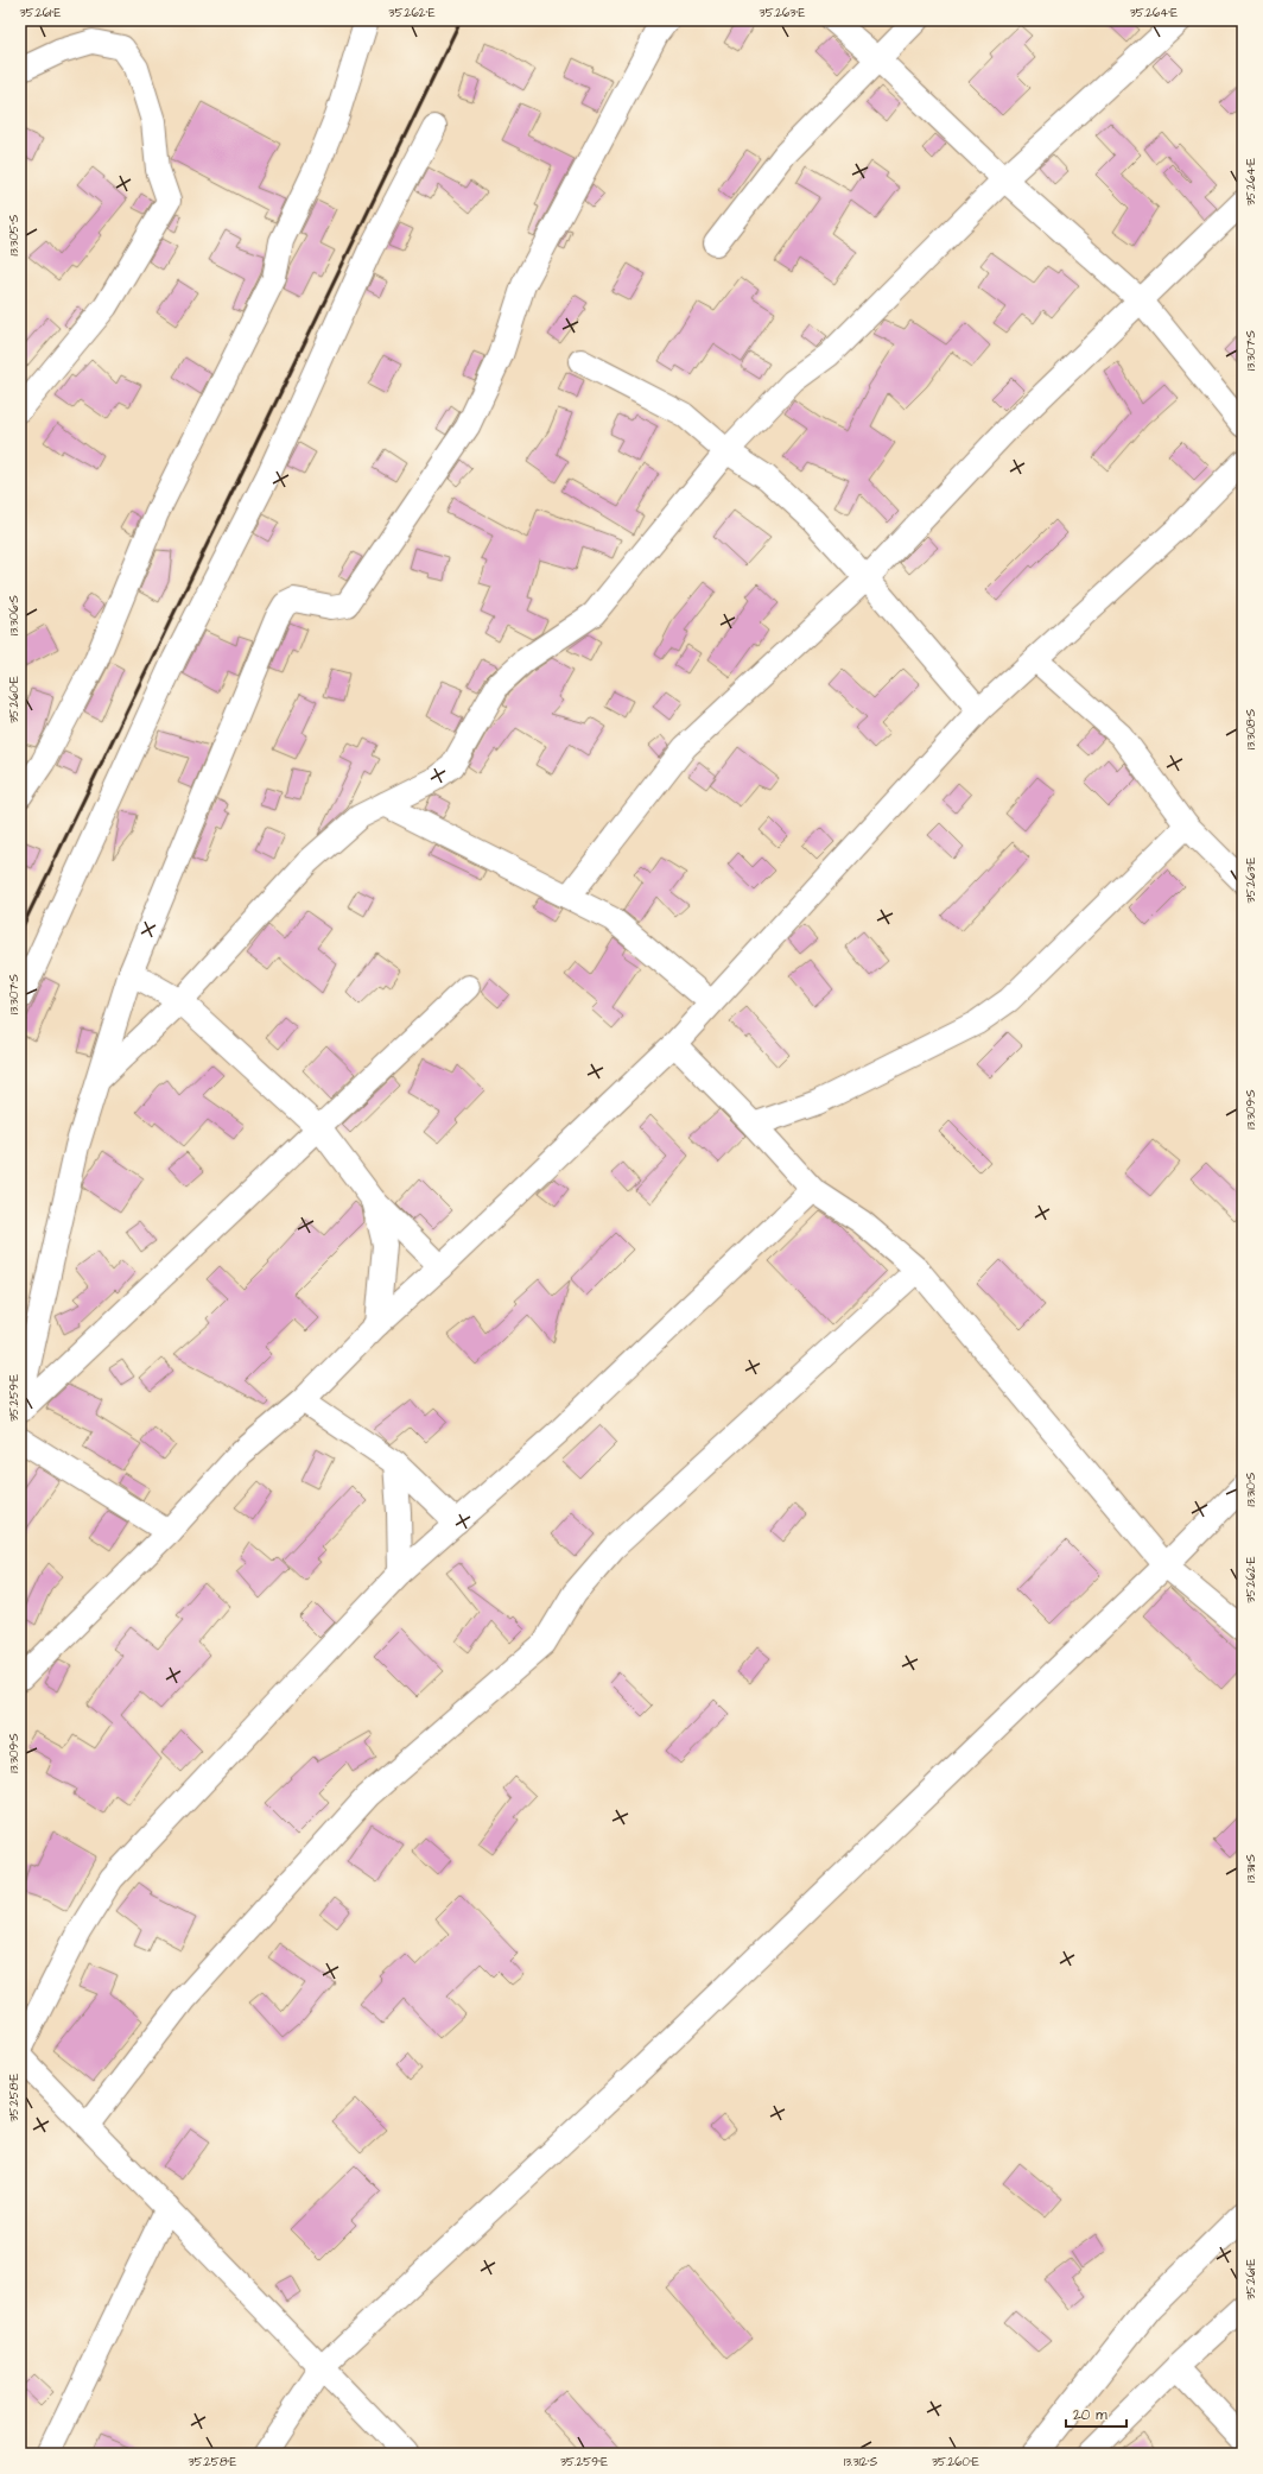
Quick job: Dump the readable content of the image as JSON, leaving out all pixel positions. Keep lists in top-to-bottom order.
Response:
{
  "scale_bar": "20 m",
  "coordinates": [
    "35.261°E",
    "35.262°E",
    "35.263°E",
    "35.264°E",
    "13.305°S",
    "13.307°S",
    "13.306°S",
    "35.260°E",
    "13.308°S",
    "13.309°S",
    "35.259°E",
    "13.310°S",
    "13.311°S",
    "35.258°E",
    "13.312°S"
  ]
}
